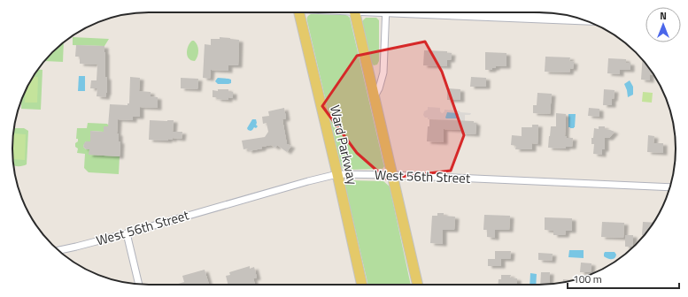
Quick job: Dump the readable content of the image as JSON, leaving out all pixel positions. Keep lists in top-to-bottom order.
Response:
{
  "streets": {
    "main road": ["Ward Parkway"],
    "street": ["West 56th Street"]
  },
  "crossings": [
    ["Ward Parkway", "West 56th Street"]
  ],
  "scale_bar": "100 m",
  "north": "top"
}
